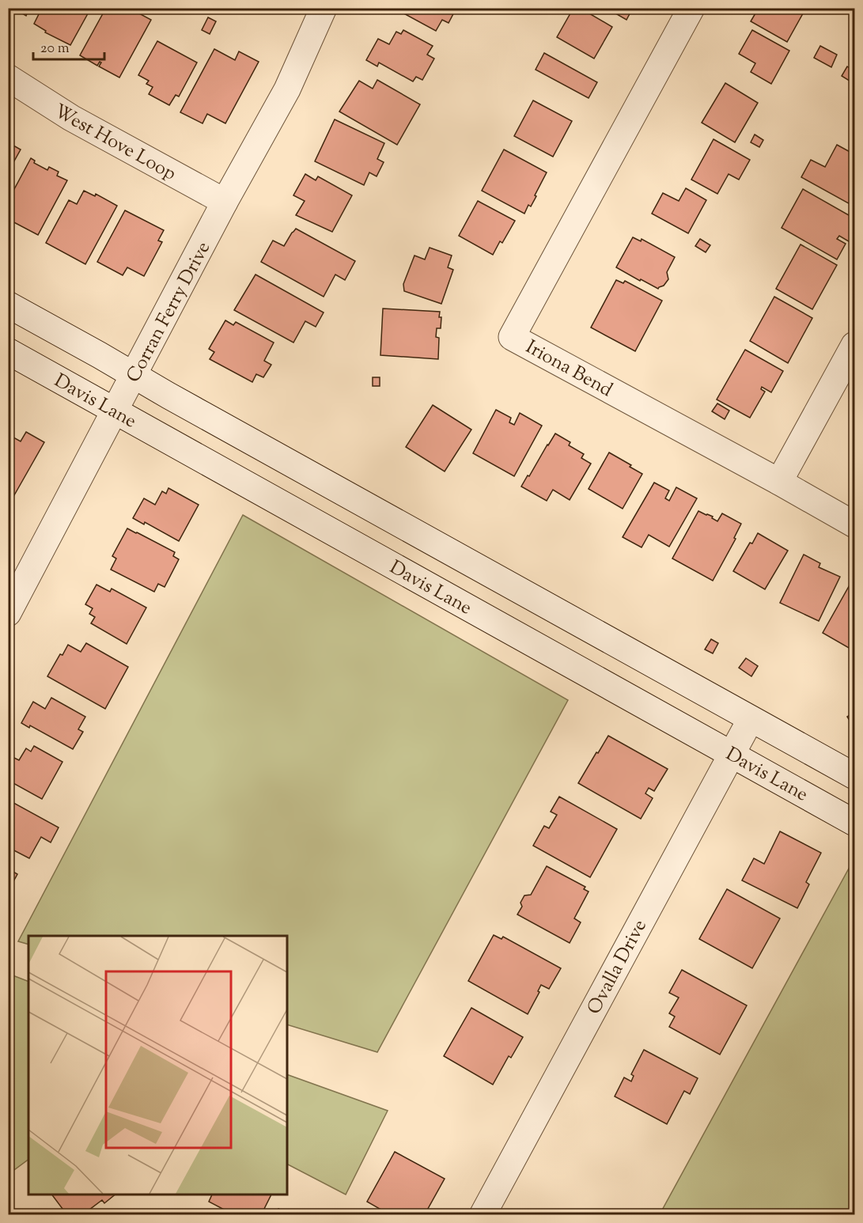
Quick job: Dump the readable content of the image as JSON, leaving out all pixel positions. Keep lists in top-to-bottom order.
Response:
{
  "streets": {
    "street": [
      "West Hove Loop",
      "Corran Ferry Drive",
      "Iriona Bend",
      "Davis Lane",
      "Ovalla Drive"
    ]
  },
  "crossings": [
    ["West Hove Loop", "Corran Ferry Drive"],
    ["Corran Ferry Drive", "Davis Lane"],
    ["Davis Lane", "Ovalla Drive"]
  ],
  "scale_bar": "20 m"
}
